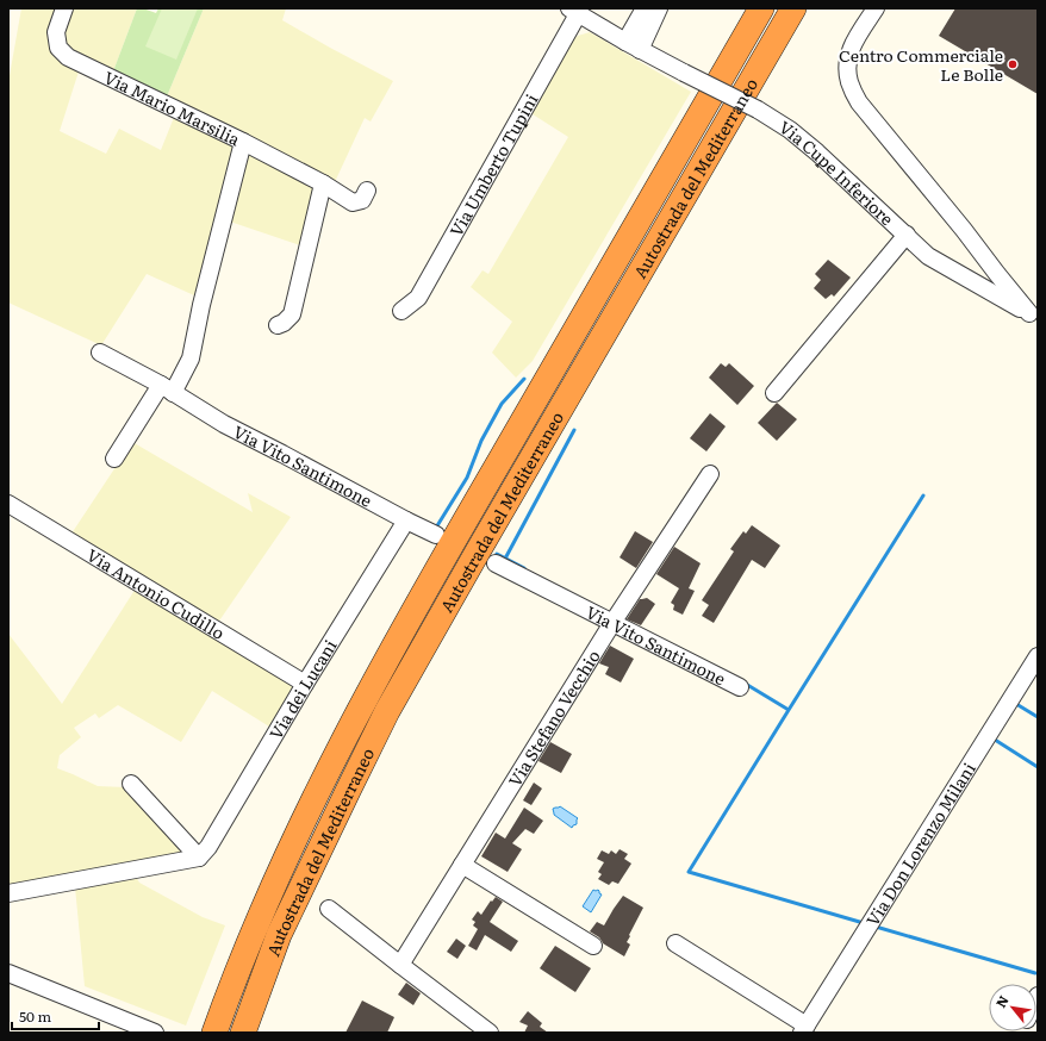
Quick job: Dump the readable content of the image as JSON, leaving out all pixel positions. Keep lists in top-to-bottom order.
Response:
{
  "streets": {
    "highway": ["Autostrada del Mediterraneo"],
    "street": [
      "Via Mario Marsilia",
      "Via Umberto Tupini",
      "Via Cupe Inferiore",
      "Via Vito Santimone",
      "Via Antonio Cudillo",
      "Via dei Lucani",
      "Via Stefano Vecchio",
      "Via Don Lorenzo Milani"
    ]
  },
  "crossings": [
    ["Via Umberto Tupini", "Via Cupe Inferiore"],
    ["Via Vito Santimone", "Via dei Lucani"],
    ["Via Vito Santimone", "Via Stefano Vecchio"],
    ["Via Antonio Cudillo", "Via dei Lucani"]
  ],
  "places": ["Centro Commerciale Le Bolle"],
  "scale_bar": "50 m",
  "north": "top left"
}
